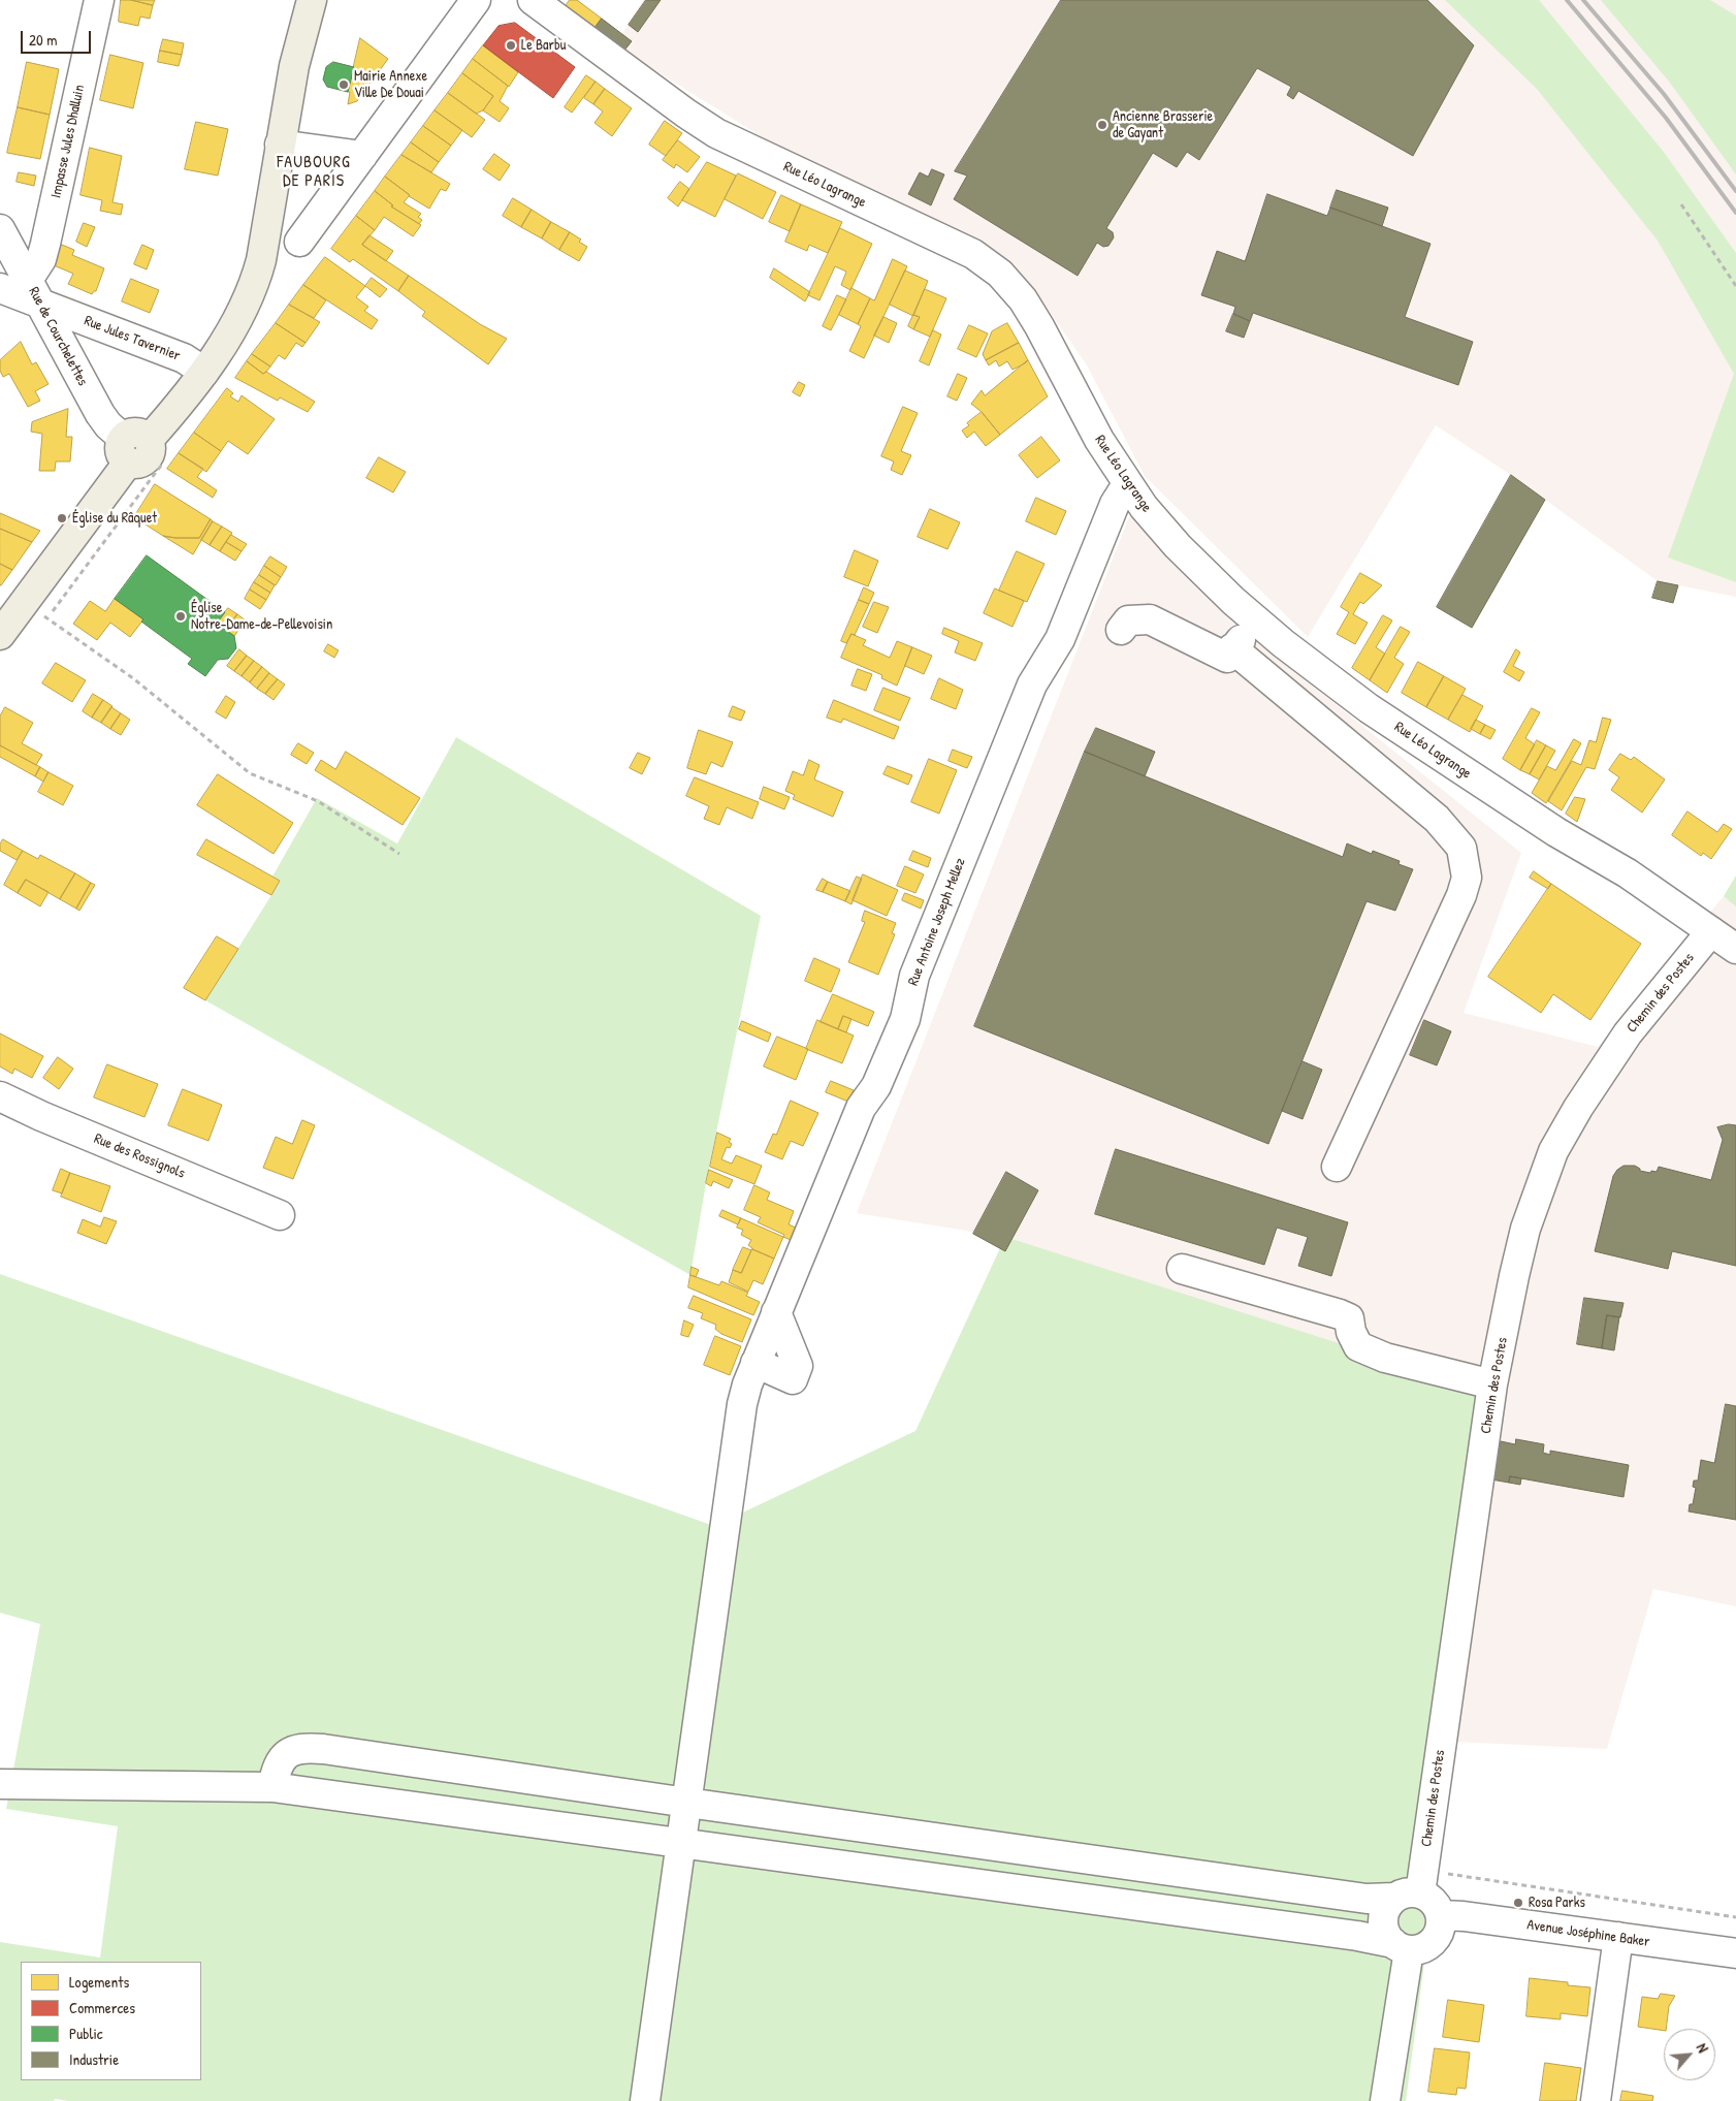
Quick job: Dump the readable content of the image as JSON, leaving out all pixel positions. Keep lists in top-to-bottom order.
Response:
{
  "streets": {
    "street": [
      "Impasse Jules Dhalluin",
      "Rue Léo Lagrange",
      "Rue de Courchelettes",
      "Rue Jules Tavernier",
      "Rue Antoine Joseph Mellez",
      "Chemin des Postes",
      "Rue des Rossignols",
      "Avenue Joséphine Baker"
    ]
  },
  "crossings": [
    ["Impasse Jules Dhalluin", "Rue de Courchelettes"],
    ["Rue Léo Lagrange", "Rue Antoine Joseph Mellez"],
    ["Rue Léo Lagrange", "Chemin des Postes"],
    ["Rue de Courchelettes", "Rue Jules Tavernier"],
    ["Chemin des Postes", "Avenue Joséphine Baker"]
  ],
  "districts": ["FAUBOURG DE PARIS"],
  "places": [
    "Le Barbu",
    "Mairie Annexe Ville De Douai",
    "Ancienne Brasserie de Gayant",
    "Église du Râquet",
    "Église Notre-Dame-de-Pellevoisin",
    "Rosa Parks"
  ],
  "legend": [
    "Logements",
    "Commerces",
    "Public",
    "Industrie"
  ],
  "scale_bar": "20 m",
  "north": "top right"
}
